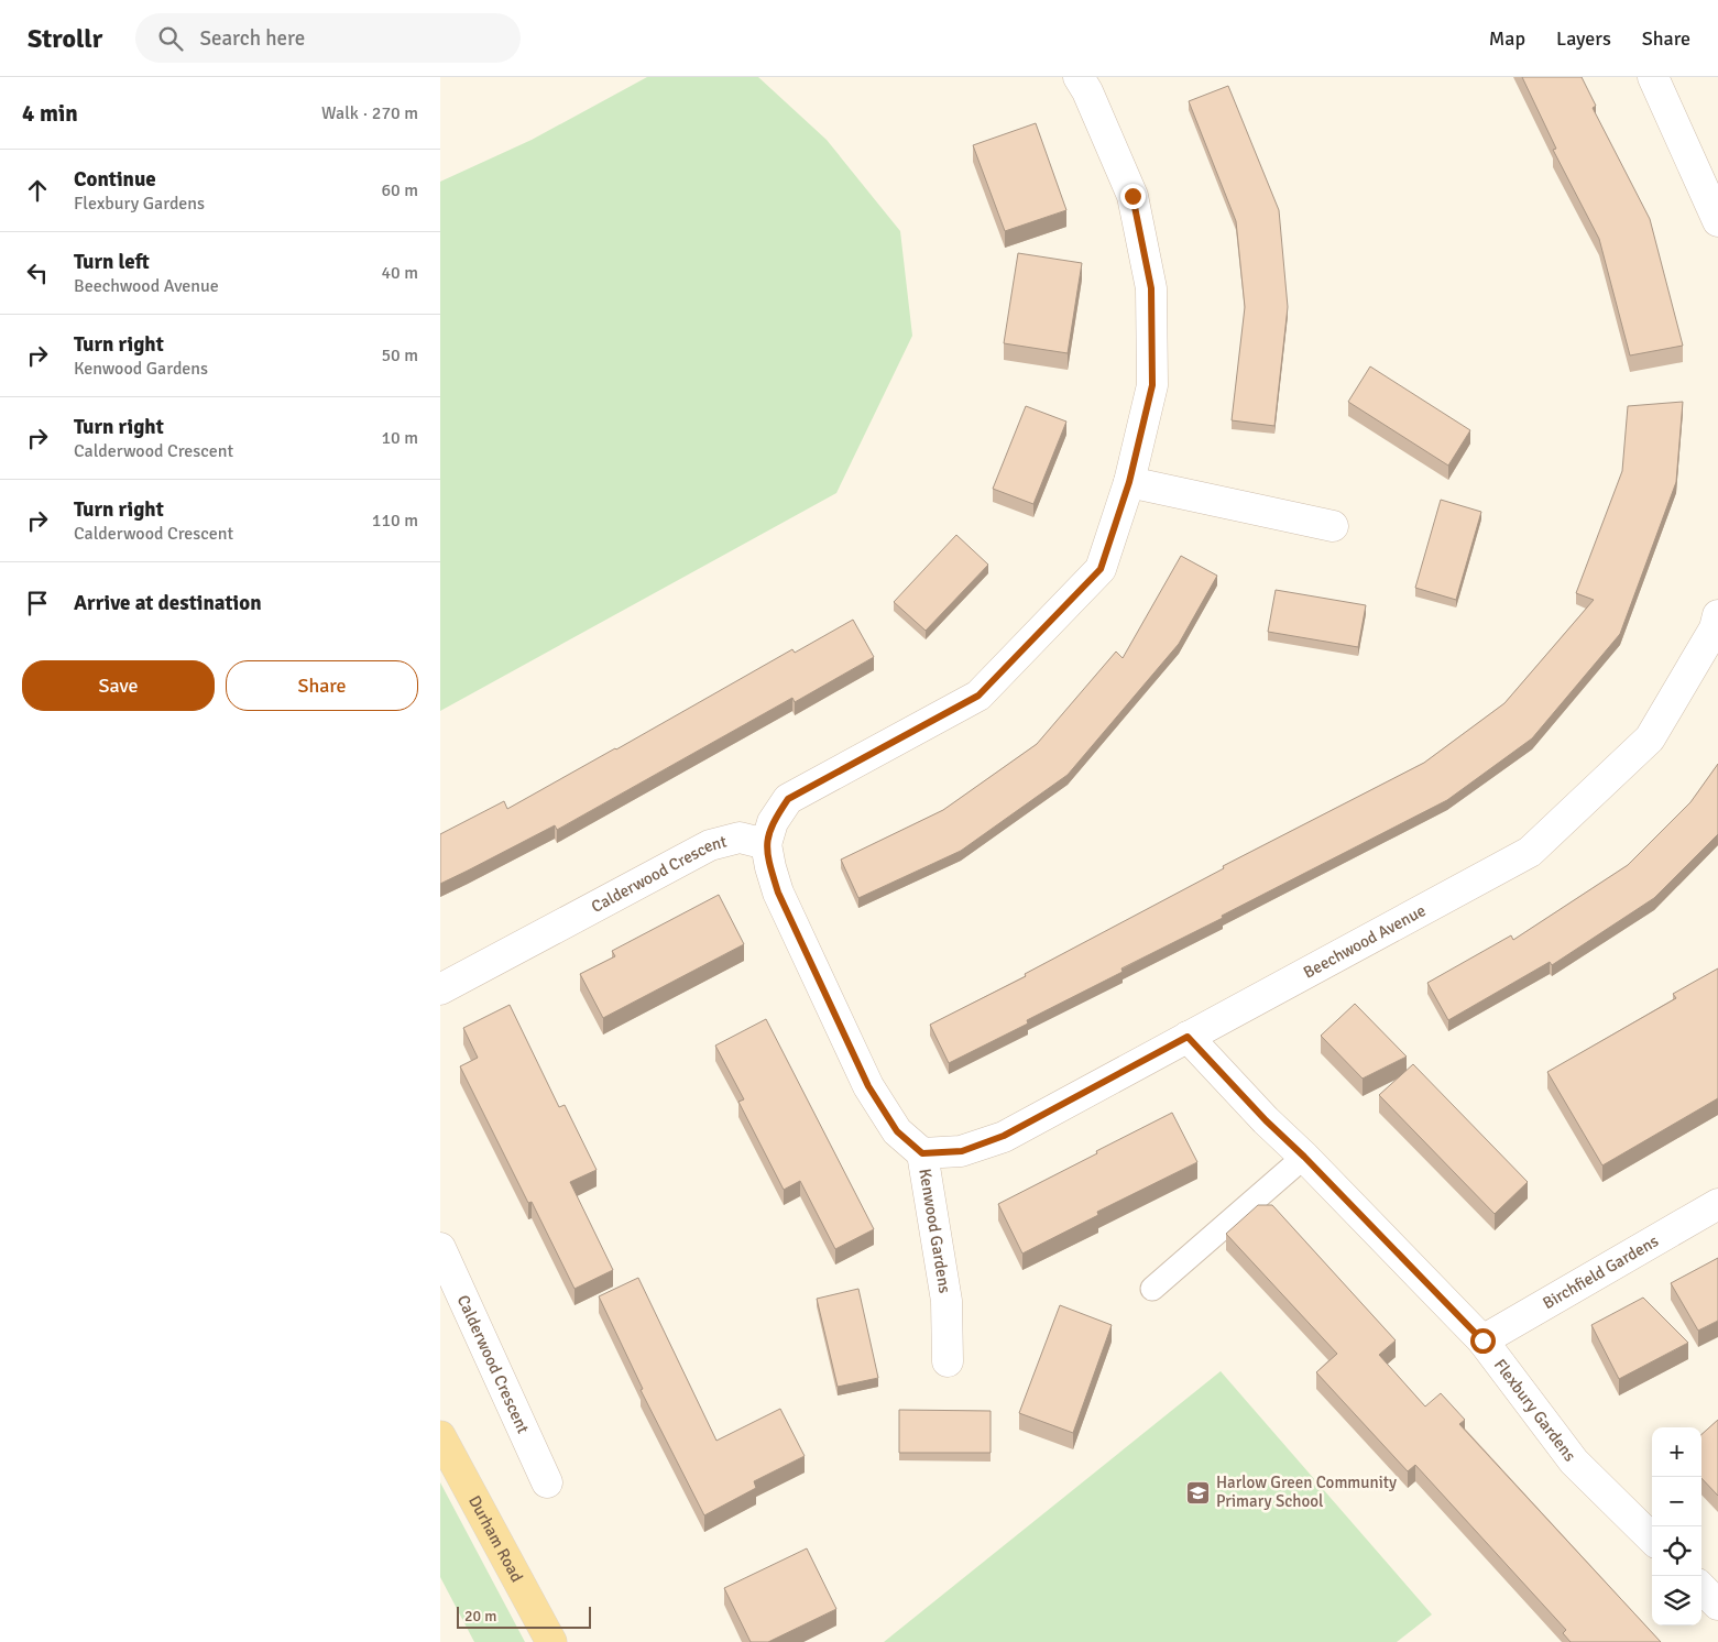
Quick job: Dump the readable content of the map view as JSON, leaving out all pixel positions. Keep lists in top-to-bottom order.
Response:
{
  "streets": {
    "main road": ["Durham Road"],
    "street": [
      "Calderwood Crescent",
      "Beechwood Avenue",
      "Kenwood Gardens",
      "Birchfield Gardens",
      "Flexbury Gardens"
    ]
  },
  "crossings": [
    ["Calderwood Crescent", "Kenwood Gardens"],
    ["Beechwood Avenue", "Kenwood Gardens"],
    ["Beechwood Avenue", "Flexbury Gardens"],
    ["Birchfield Gardens", "Flexbury Gardens"]
  ],
  "places": {
    "school or university": ["Harlow Green Community Primary School"]
  },
  "scale_bar": "20 m",
  "page": {
    "header": "Strollr",
    "search": "Search here",
    "nav": ["Map", "Layers", "Share"],
    "heading": ["4 min", "Walk · 270 m"],
    "list": [
      ["Continue", "Flexbury Gardens", "60 m"],
      ["Turn left", "Beechwood Avenue", "40 m"],
      ["Turn right", "Kenwood Gardens", "50 m"],
      ["Turn right", "Calderwood Crescent", "10 m"],
      ["Turn right", "Calderwood Crescent", "110 m"],
      "Arrive at destination"
    ],
    "buttons": ["Save", "Share"],
    "map_buttons": ["+", "−"],
    "scale": "20 m"
  }
}
